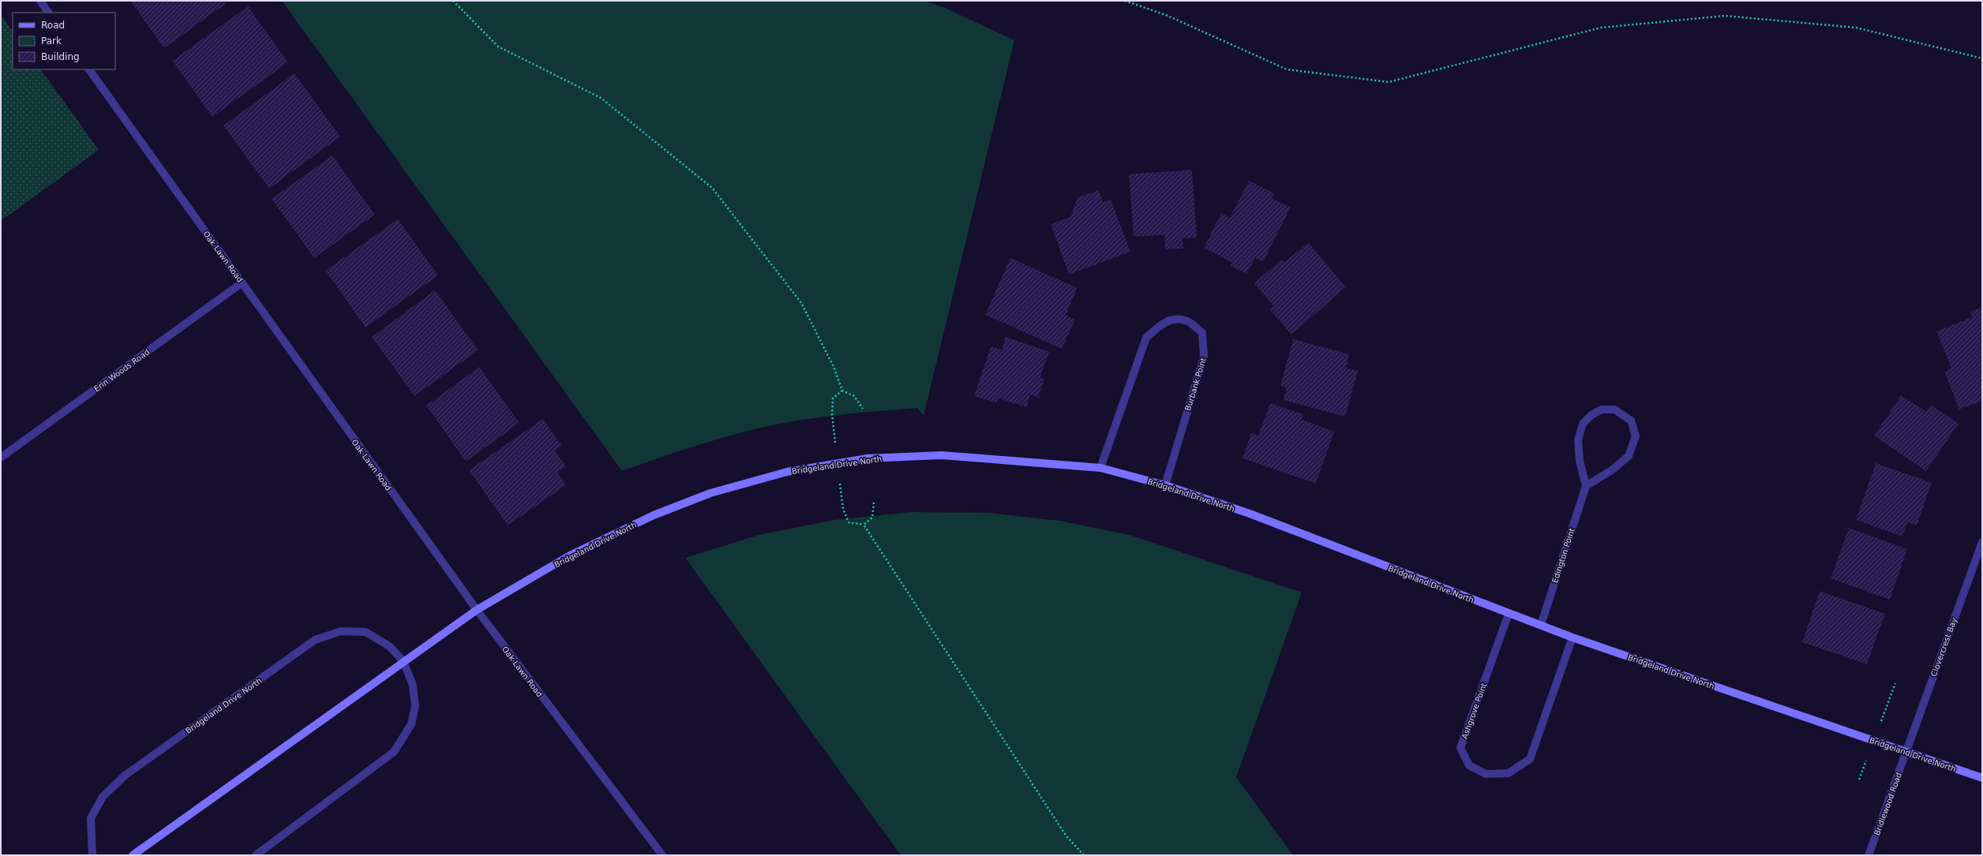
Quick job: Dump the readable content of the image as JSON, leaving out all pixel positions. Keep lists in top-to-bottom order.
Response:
{
  "streets": {
    "street": [
      "Oak Lawn Road",
      "Erin Woods Road",
      "Burbank Point",
      "Bridgeland Drive North",
      "Edington Point",
      "Clovercrest Bay",
      "Ashgrove Point",
      "Bridlewood Road"
    ]
  },
  "crossings": [
    ["Oak Lawn Road", "Erin Woods Road"],
    ["Oak Lawn Road", "Bridgeland Drive North"],
    ["Burbank Point", "Bridgeland Drive North"],
    ["Bridgeland Drive North", "Edington Point"],
    ["Bridgeland Drive North", "Clovercrest Bay"],
    ["Bridgeland Drive North", "Ashgrove Point"],
    ["Bridgeland Drive North", "Bridlewood Road"],
    ["Clovercrest Bay", "Bridlewood Road"]
  ],
  "legend": ["Road", "Park", "Building"]
}
